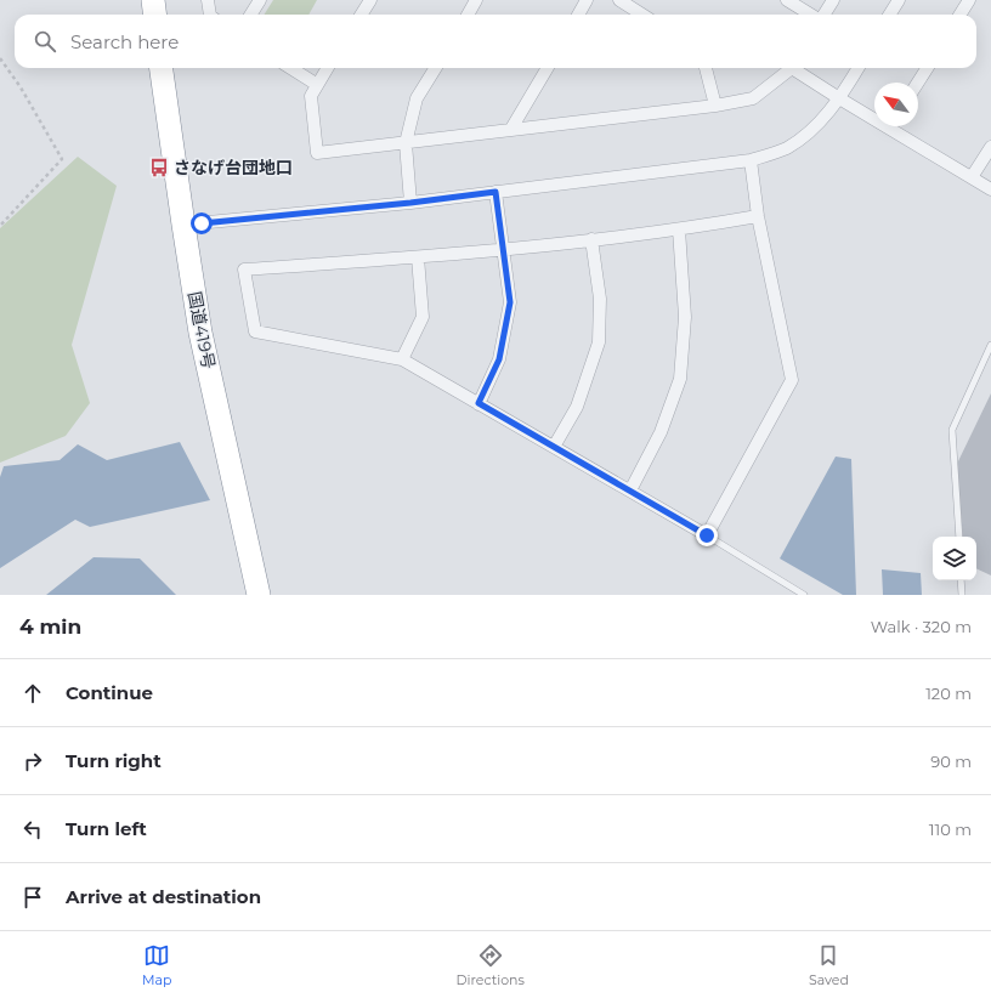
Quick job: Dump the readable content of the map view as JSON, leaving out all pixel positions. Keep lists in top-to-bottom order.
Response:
{
  "streets": {
    "highway": ["国道419号"]
  },
  "places": {
    "bus stop": ["さなげ台団地口"]
  },
  "north": "top left",
  "page": {
    "search": "Search here",
    "heading": ["4 min", "Walk · 320 m"],
    "list": [
      ["Continue", "120 m"],
      ["Turn right", "90 m"],
      ["Turn left", "110 m"],
      "Arrive at destination"
    ],
    "nav": ["Map", "Directions", "Saved"]
  }
}
